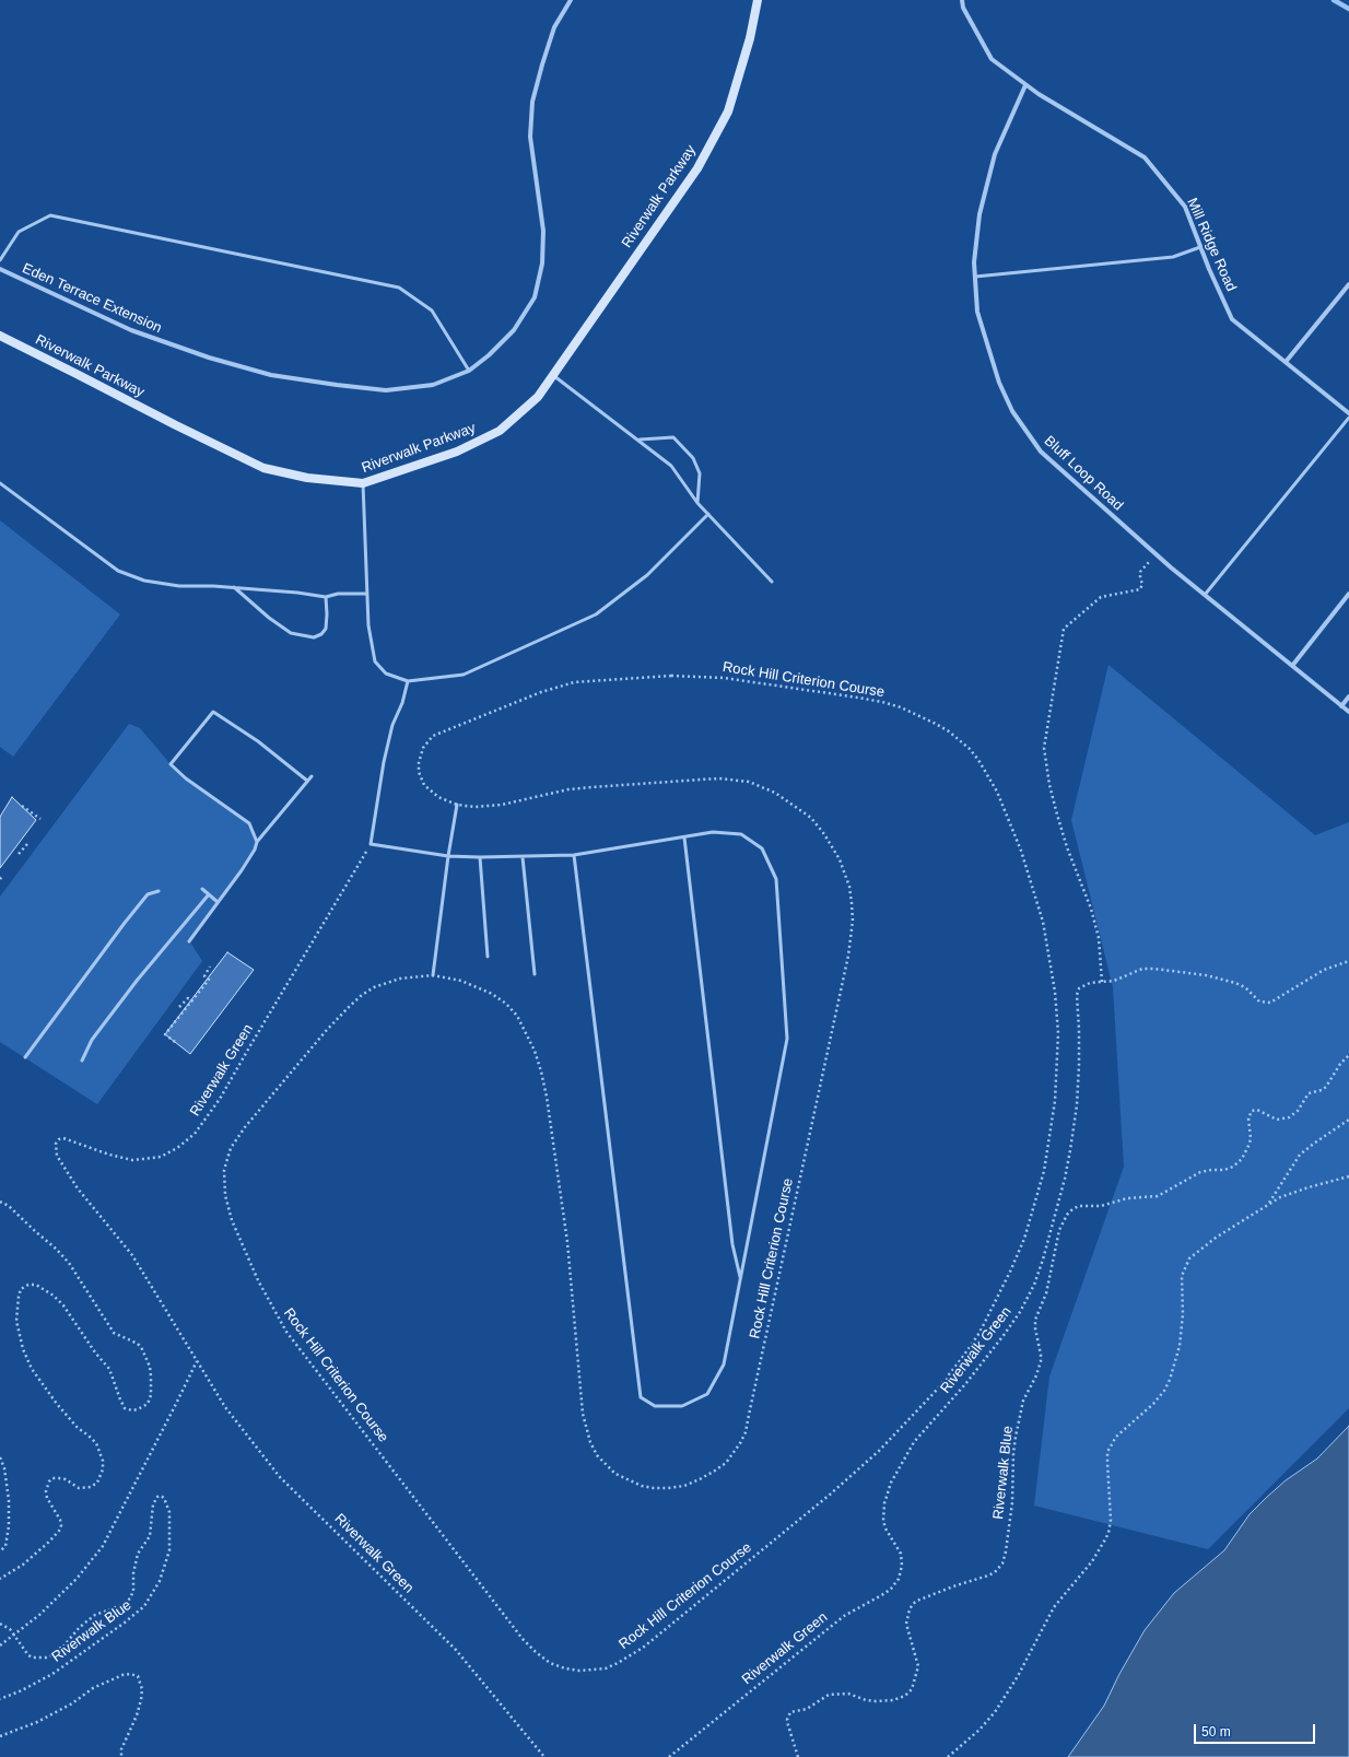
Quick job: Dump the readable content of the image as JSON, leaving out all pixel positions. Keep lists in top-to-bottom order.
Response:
{
  "streets": {
    "street": [
      "Riverwalk Parkway",
      "Mill Ridge Road",
      "Eden Terrace Extension",
      "Bluff Loop Road"
    ],
    "path": ["Rock Hill Criterion Course", "Riverwalk Green", "Riverwalk Blue"]
  },
  "crossings": [
    ["Mill Ridge Road", "Bluff Loop Road"]
  ],
  "scale_bar": "50 m"
}
